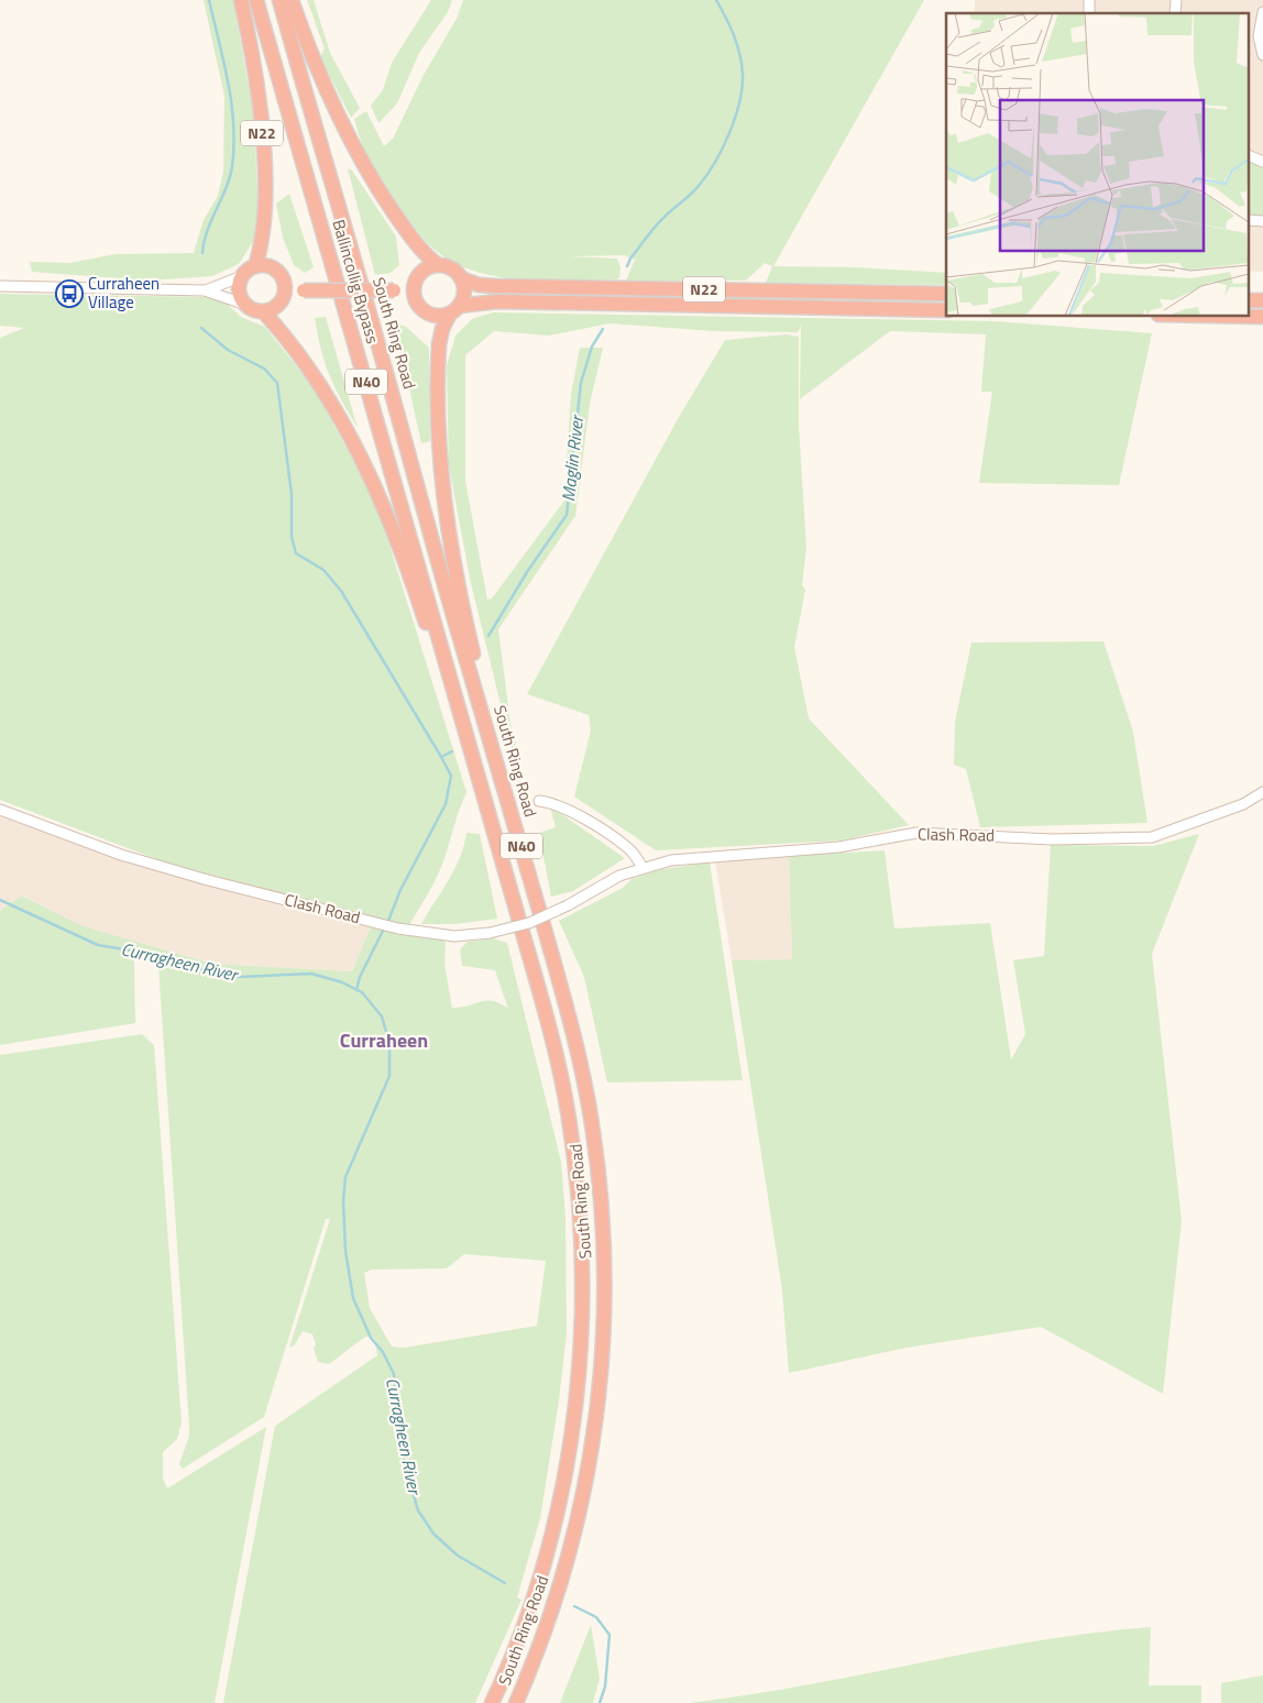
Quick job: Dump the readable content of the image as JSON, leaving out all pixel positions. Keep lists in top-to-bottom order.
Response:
{
  "streets": {
    "highway": [
      "N22",
      "Ballincollig Bypass",
      "South Ring Road",
      "N40"
    ],
    "street": ["Clash Road"]
  },
  "crossings": [
    ["Ballincollig Bypass", "South Ring Road"]
  ],
  "districts": ["Curraheen"],
  "water": ["Maglin River", "Curragheen River"],
  "places": {
    "bus stop": ["Curraheen Village"]
  }
}
